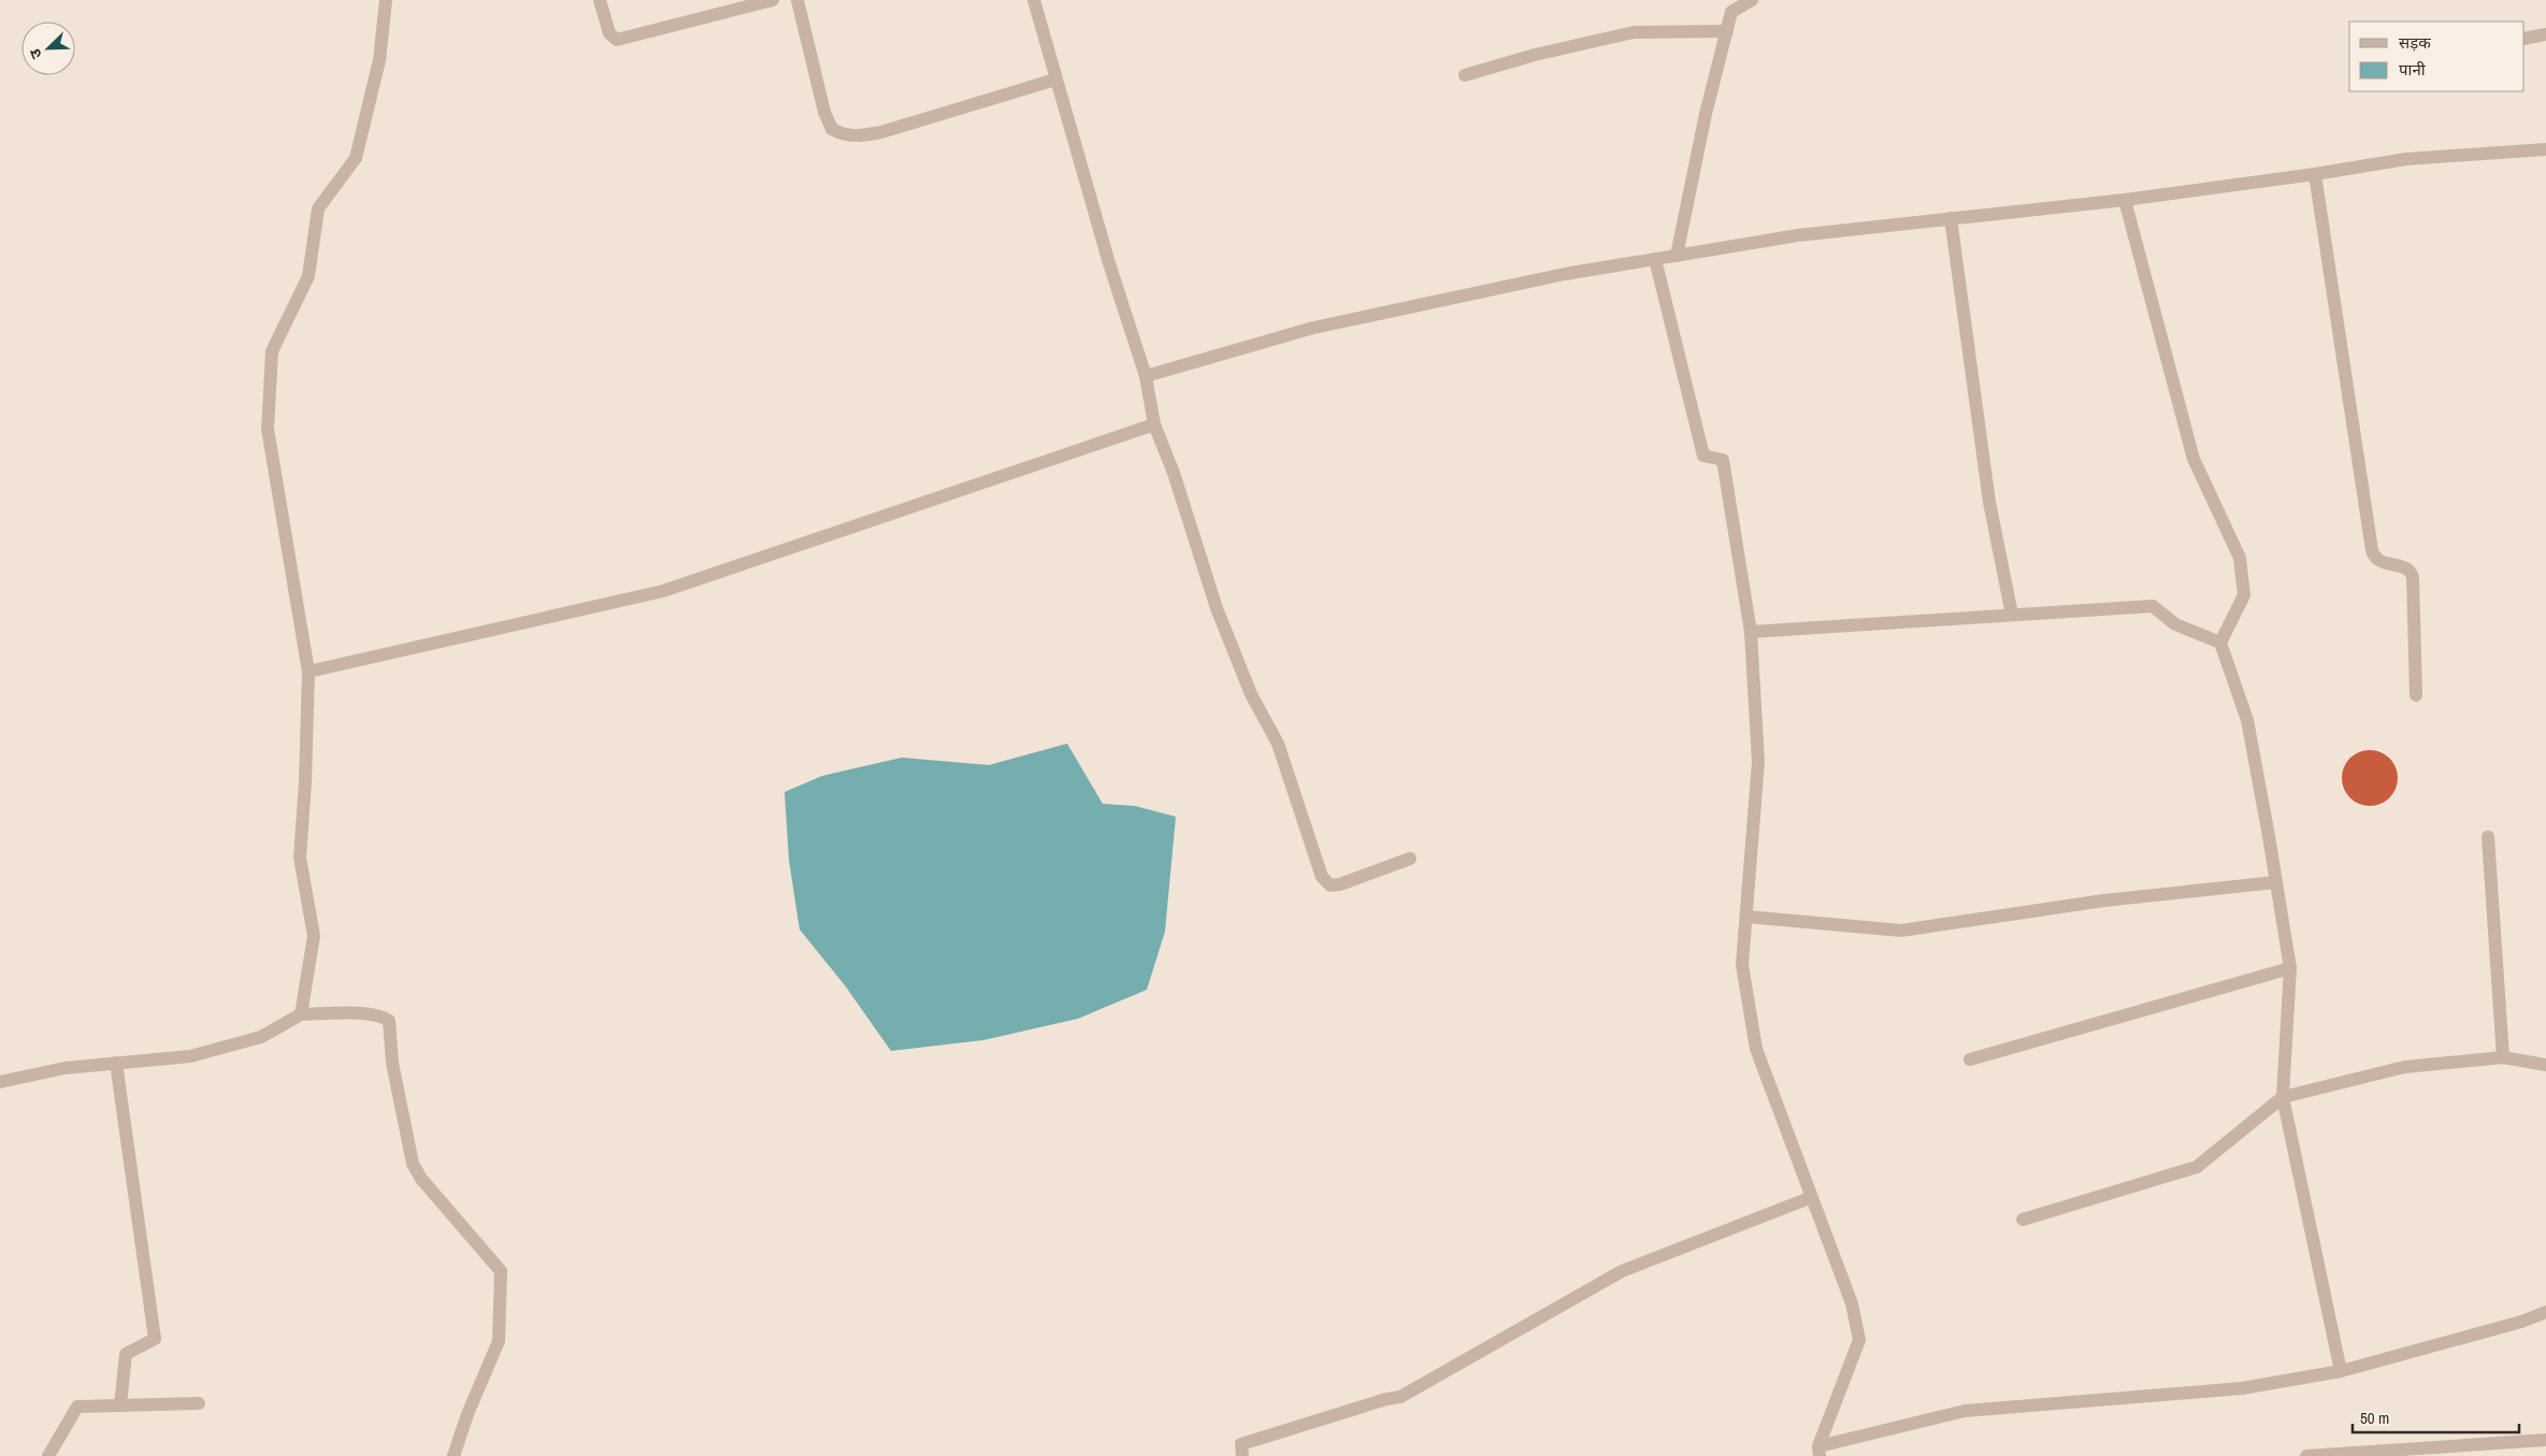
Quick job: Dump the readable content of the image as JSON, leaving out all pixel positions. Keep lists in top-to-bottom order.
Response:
{
  "legend": ["सड़क", "पानी"],
  "scale_bar": "50 m",
  "north": "bottom left"
}
